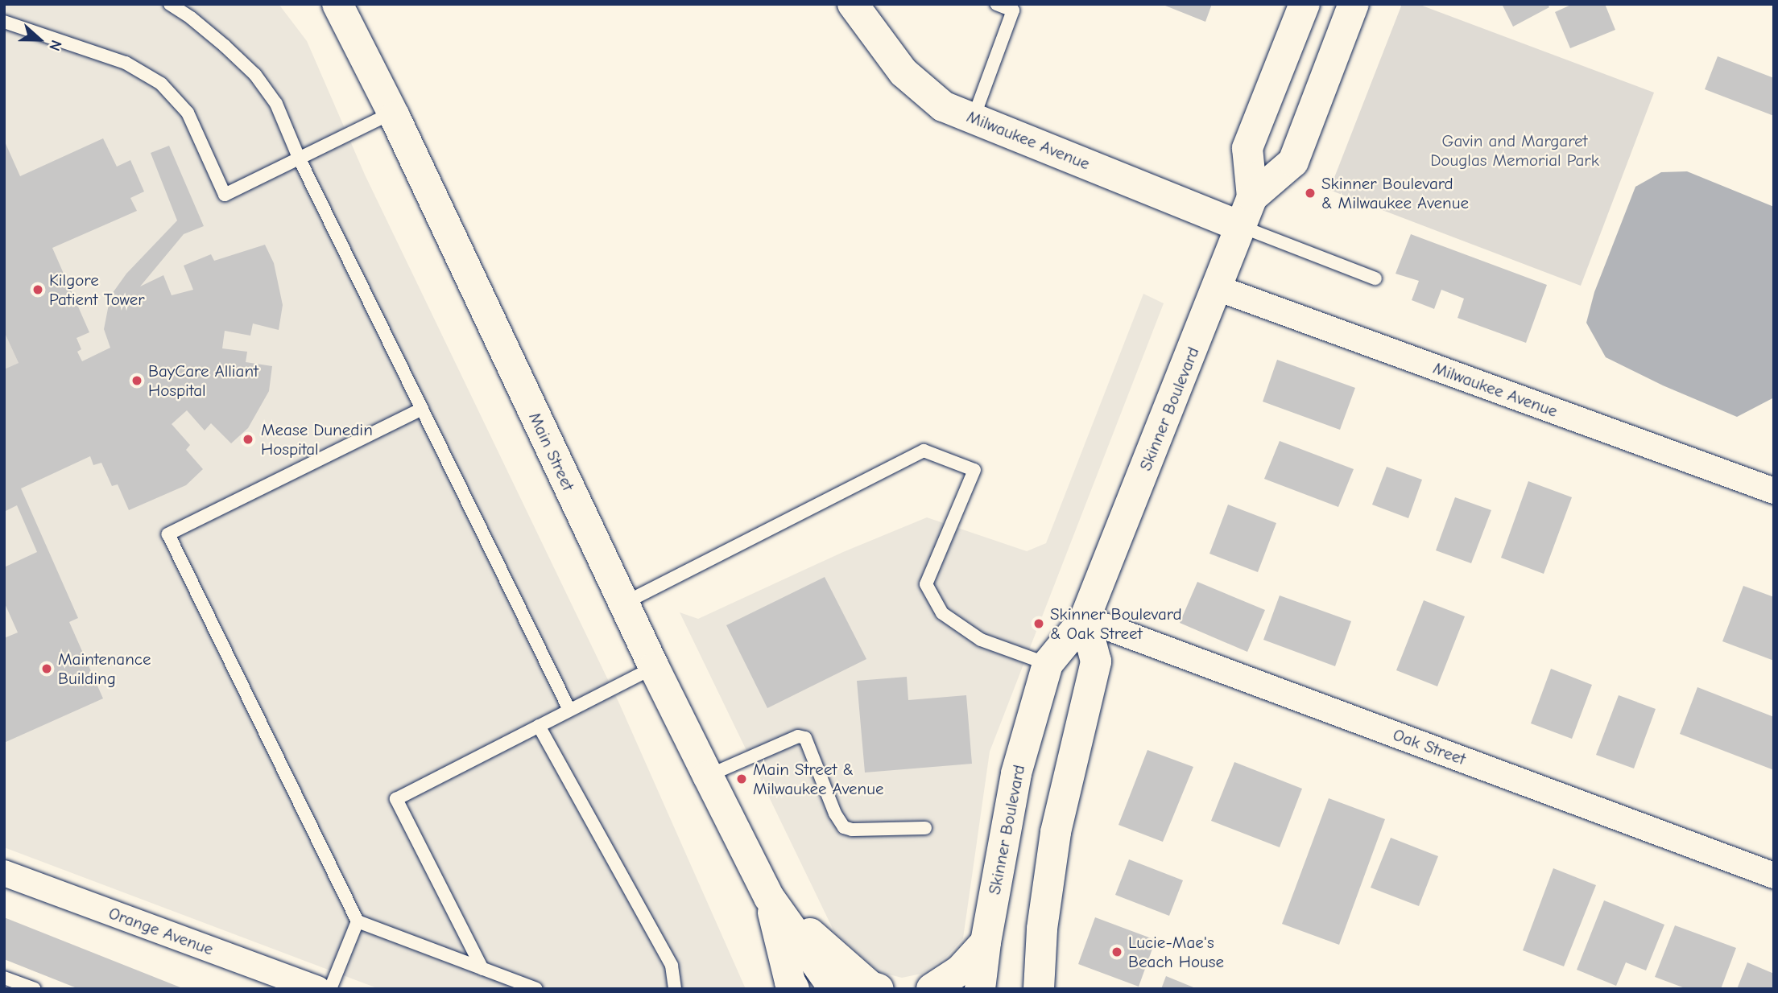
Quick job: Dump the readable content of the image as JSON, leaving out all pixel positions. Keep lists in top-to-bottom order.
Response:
{
  "streets": {
    "street": [
      "Milwaukee Avenue",
      "Skinner Boulevard",
      "Main Street",
      "Oak Street",
      "Orange Avenue"
    ]
  },
  "crossings": [
    ["Milwaukee Avenue", "Skinner Boulevard"],
    ["Skinner Boulevard", "Oak Street"]
  ],
  "parks": ["Gavin and Margaret Douglas Memorial Park"],
  "places": [
    "Skinner Boulevard & Milwaukee Avenue",
    "Kilgore Patient Tower",
    "BayCare Alliant Hospital",
    "Mease Dunedin Hospital",
    "Skinner Boulevard & Oak Street",
    "Maintenance Building",
    "Main Street & Milwaukee Avenue",
    "Lucie-Mae's Beach House"
  ],
  "north": "right"
}
